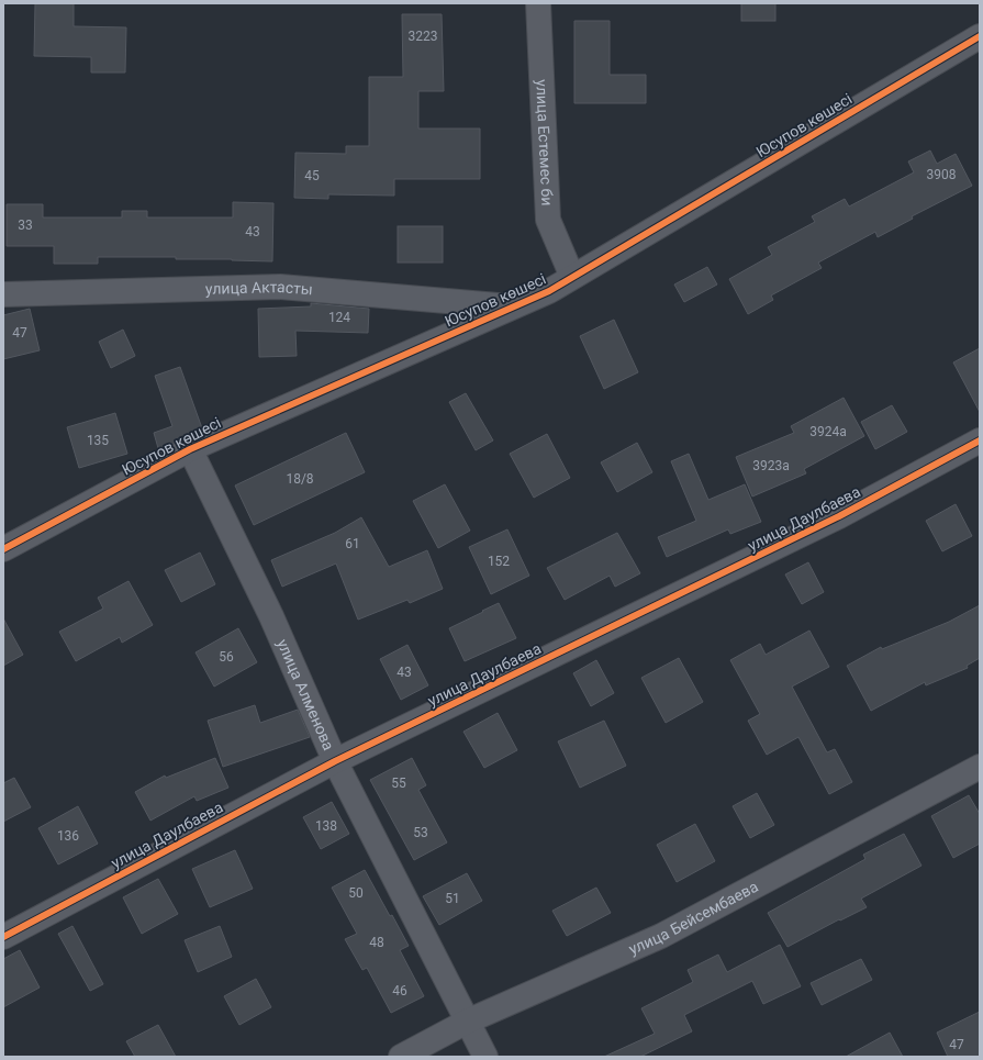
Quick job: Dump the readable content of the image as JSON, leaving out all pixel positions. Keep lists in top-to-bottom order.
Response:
{
  "streets": {
    "street": [
      "Юсупов көшесі",
      "улица Естемес би",
      "улица Актасты",
      "улица Даулбаева",
      "улица Алменова",
      "улица Бейсембаева"
    ]
  },
  "crossings": [
    ["Юсупов көшесі", "улица Естемес би"],
    ["Юсупов көшесі", "улица Актасты"],
    ["Юсупов көшесі", "улица Алменова"],
    ["улица Даулбаева", "улица Алменова"],
    ["улица Алменова", "улица Бейсембаева"]
  ],
  "house_numbers": [
    "3223",
    "3908",
    "45",
    "33",
    "43",
    "124",
    "47",
    "3924а",
    "135",
    "3923а",
    "18/8",
    "61",
    "152",
    "56",
    "43",
    "55",
    "138",
    "53",
    "136",
    "50",
    "51",
    "48",
    "46",
    "47"
  ]
}
